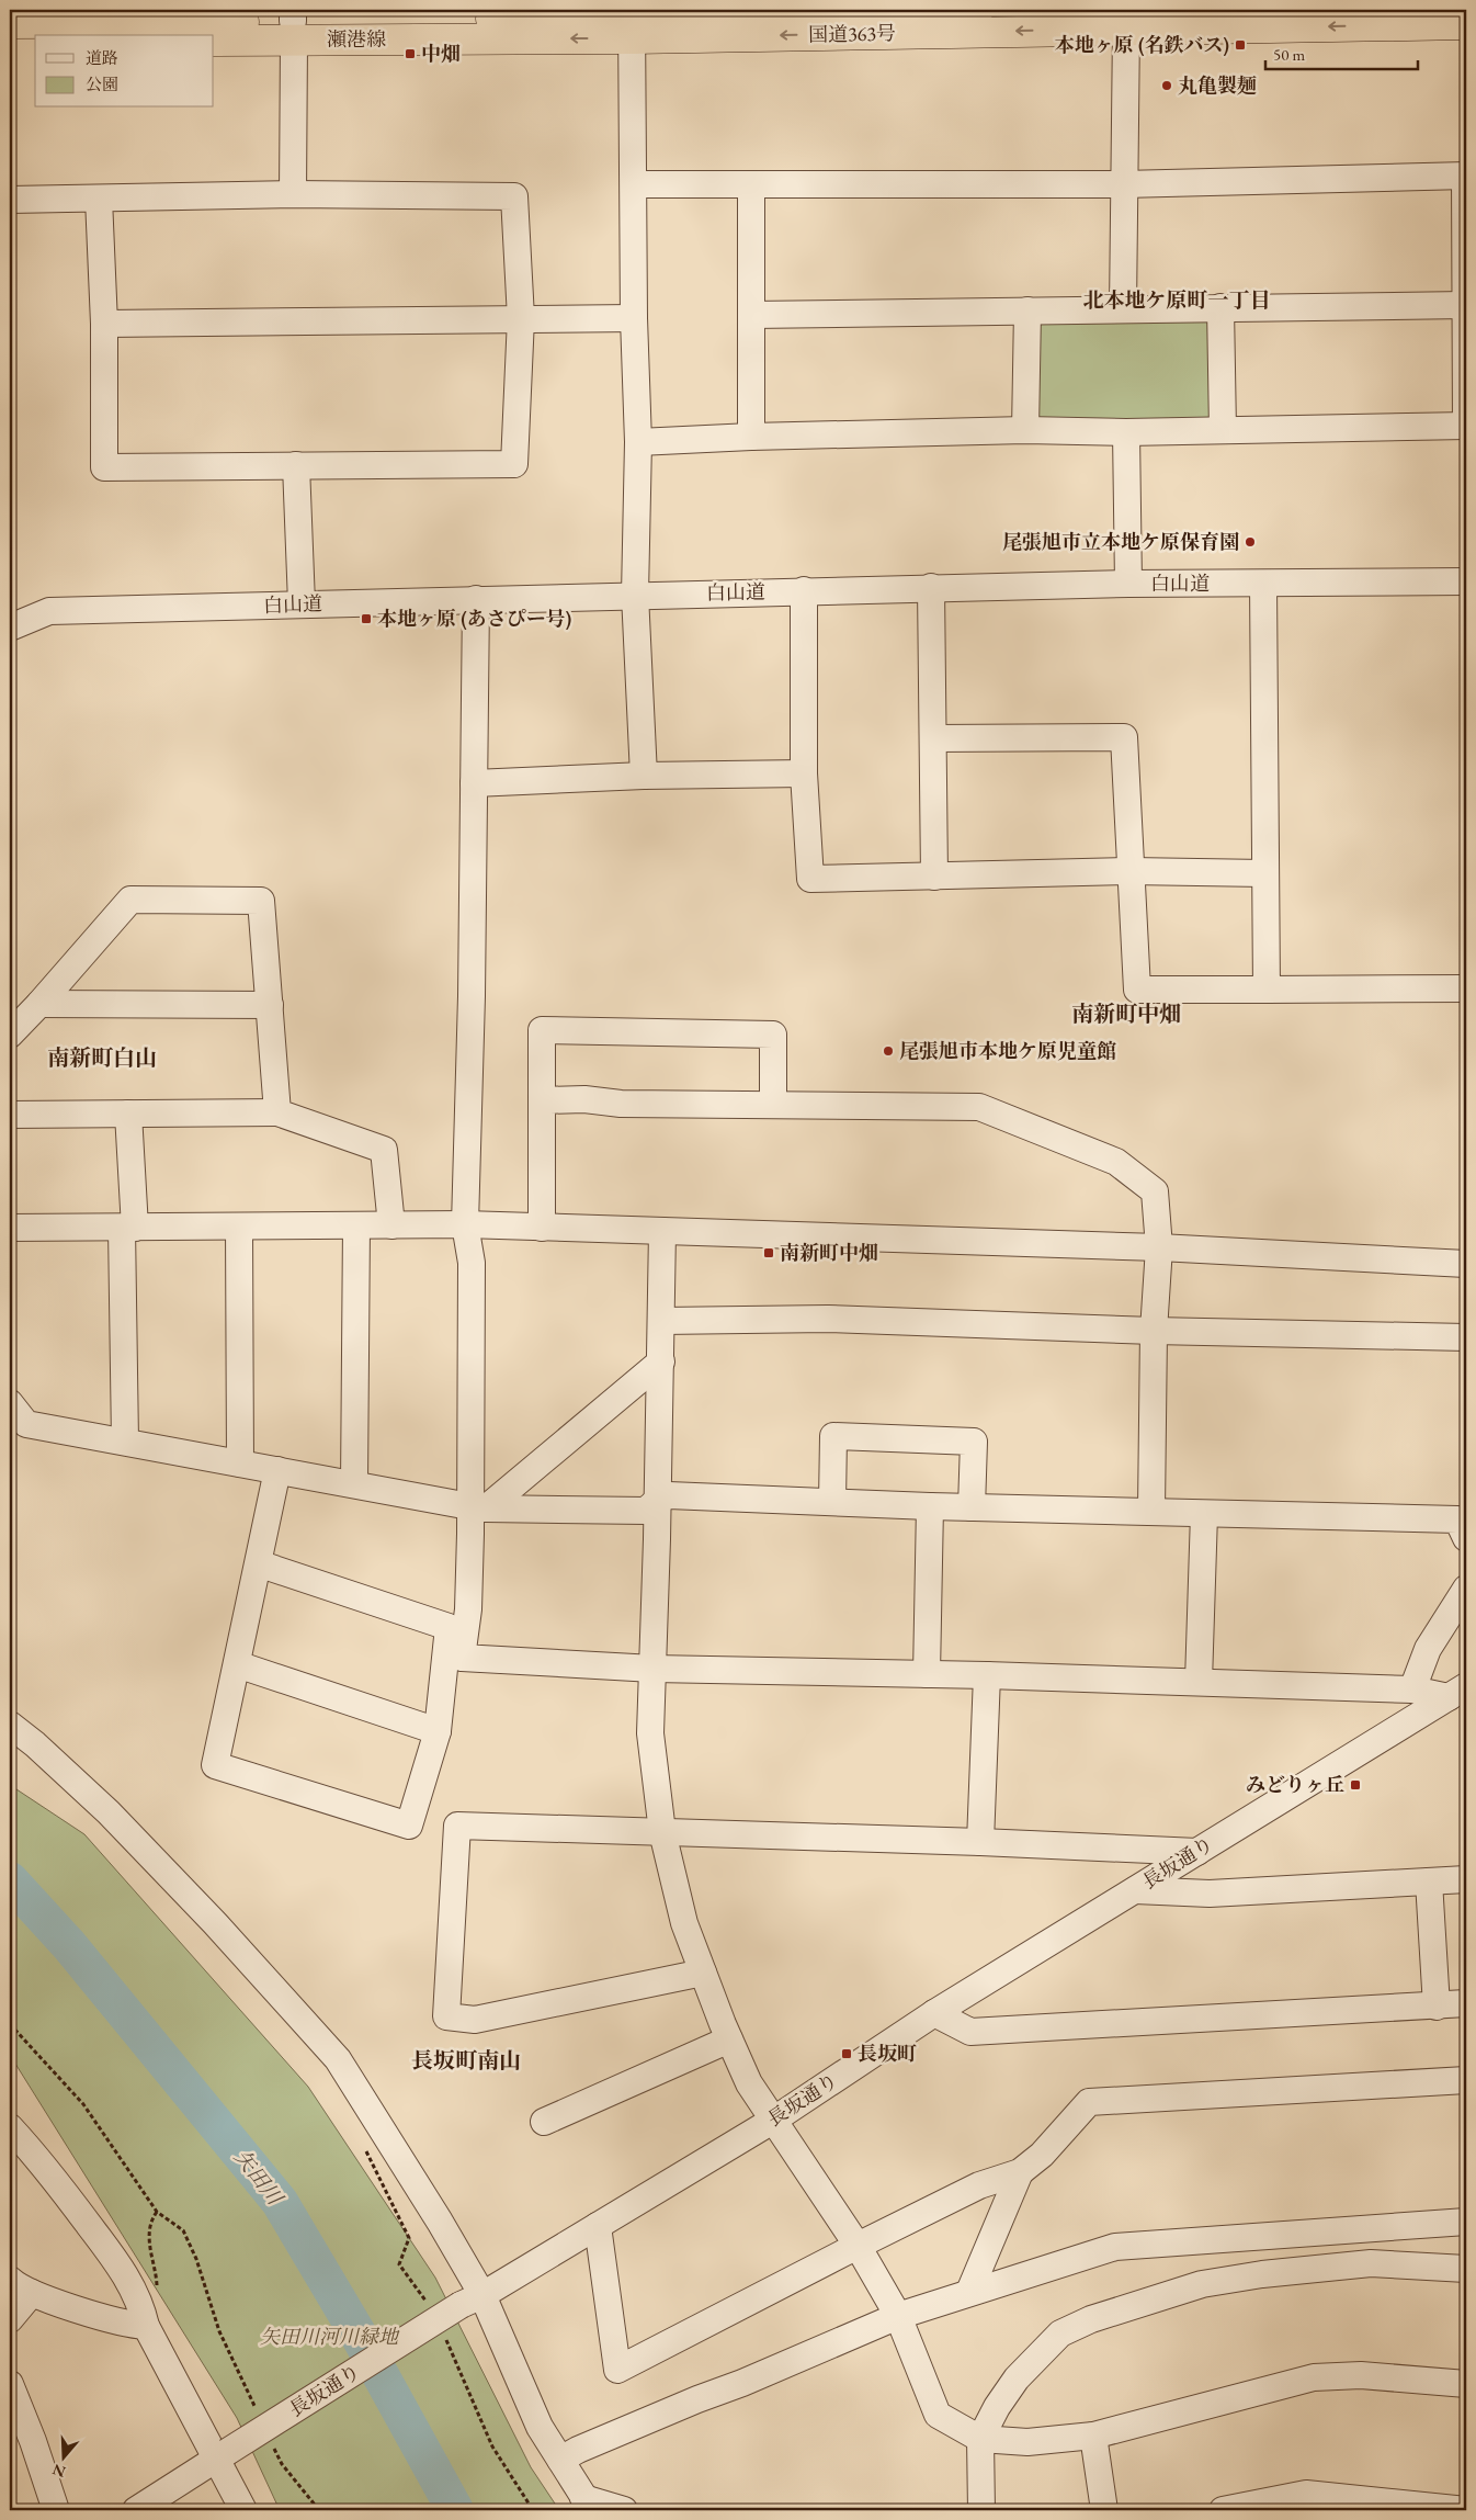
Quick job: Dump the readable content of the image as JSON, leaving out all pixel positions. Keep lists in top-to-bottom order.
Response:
{
  "streets": {
    "highway": ["国道363号", "瀬港線"],
    "street": ["白山道", "長坂通り"]
  },
  "crossings": [
    ["国道363号", "瀬港線"]
  ],
  "districts": [
    "北本地ケ原町一丁目",
    "南新町中畑",
    "南新町白山",
    "長坂町南山"
  ],
  "water": ["矢田川"],
  "parks": ["矢田川河川緑地"],
  "places": {
    "transit": [
      "本地ヶ原 (名鉄バス)",
      "中畑",
      "本地ヶ原 (あさぴー号)",
      "南新町中畑",
      "みどりヶ丘",
      "長坂町"
    ],
    "other": ["丸亀製麺", "尾張旭市立本地ケ原保育園", "尾張旭市本地ケ原児童館"]
  },
  "legend": ["道路", "公園"],
  "scale_bar": "50 m",
  "north": "bottom"
}
